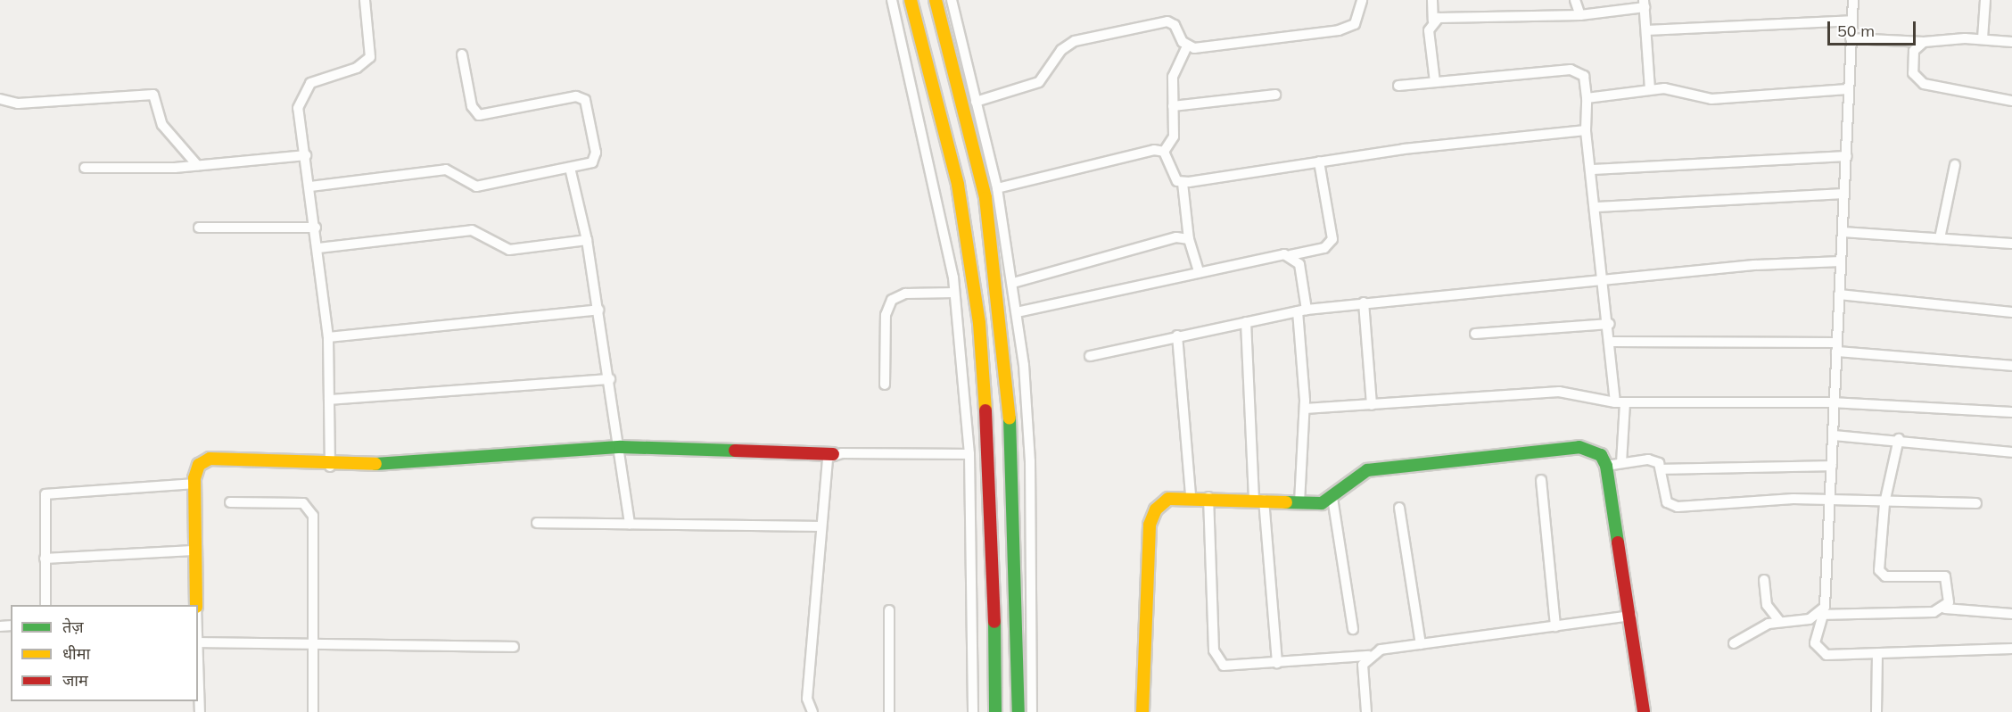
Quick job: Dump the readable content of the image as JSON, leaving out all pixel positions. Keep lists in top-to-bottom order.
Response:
{
  "legend": ["तेज़", "धीमा", "जाम"],
  "scale_bar": "50 m"
}
